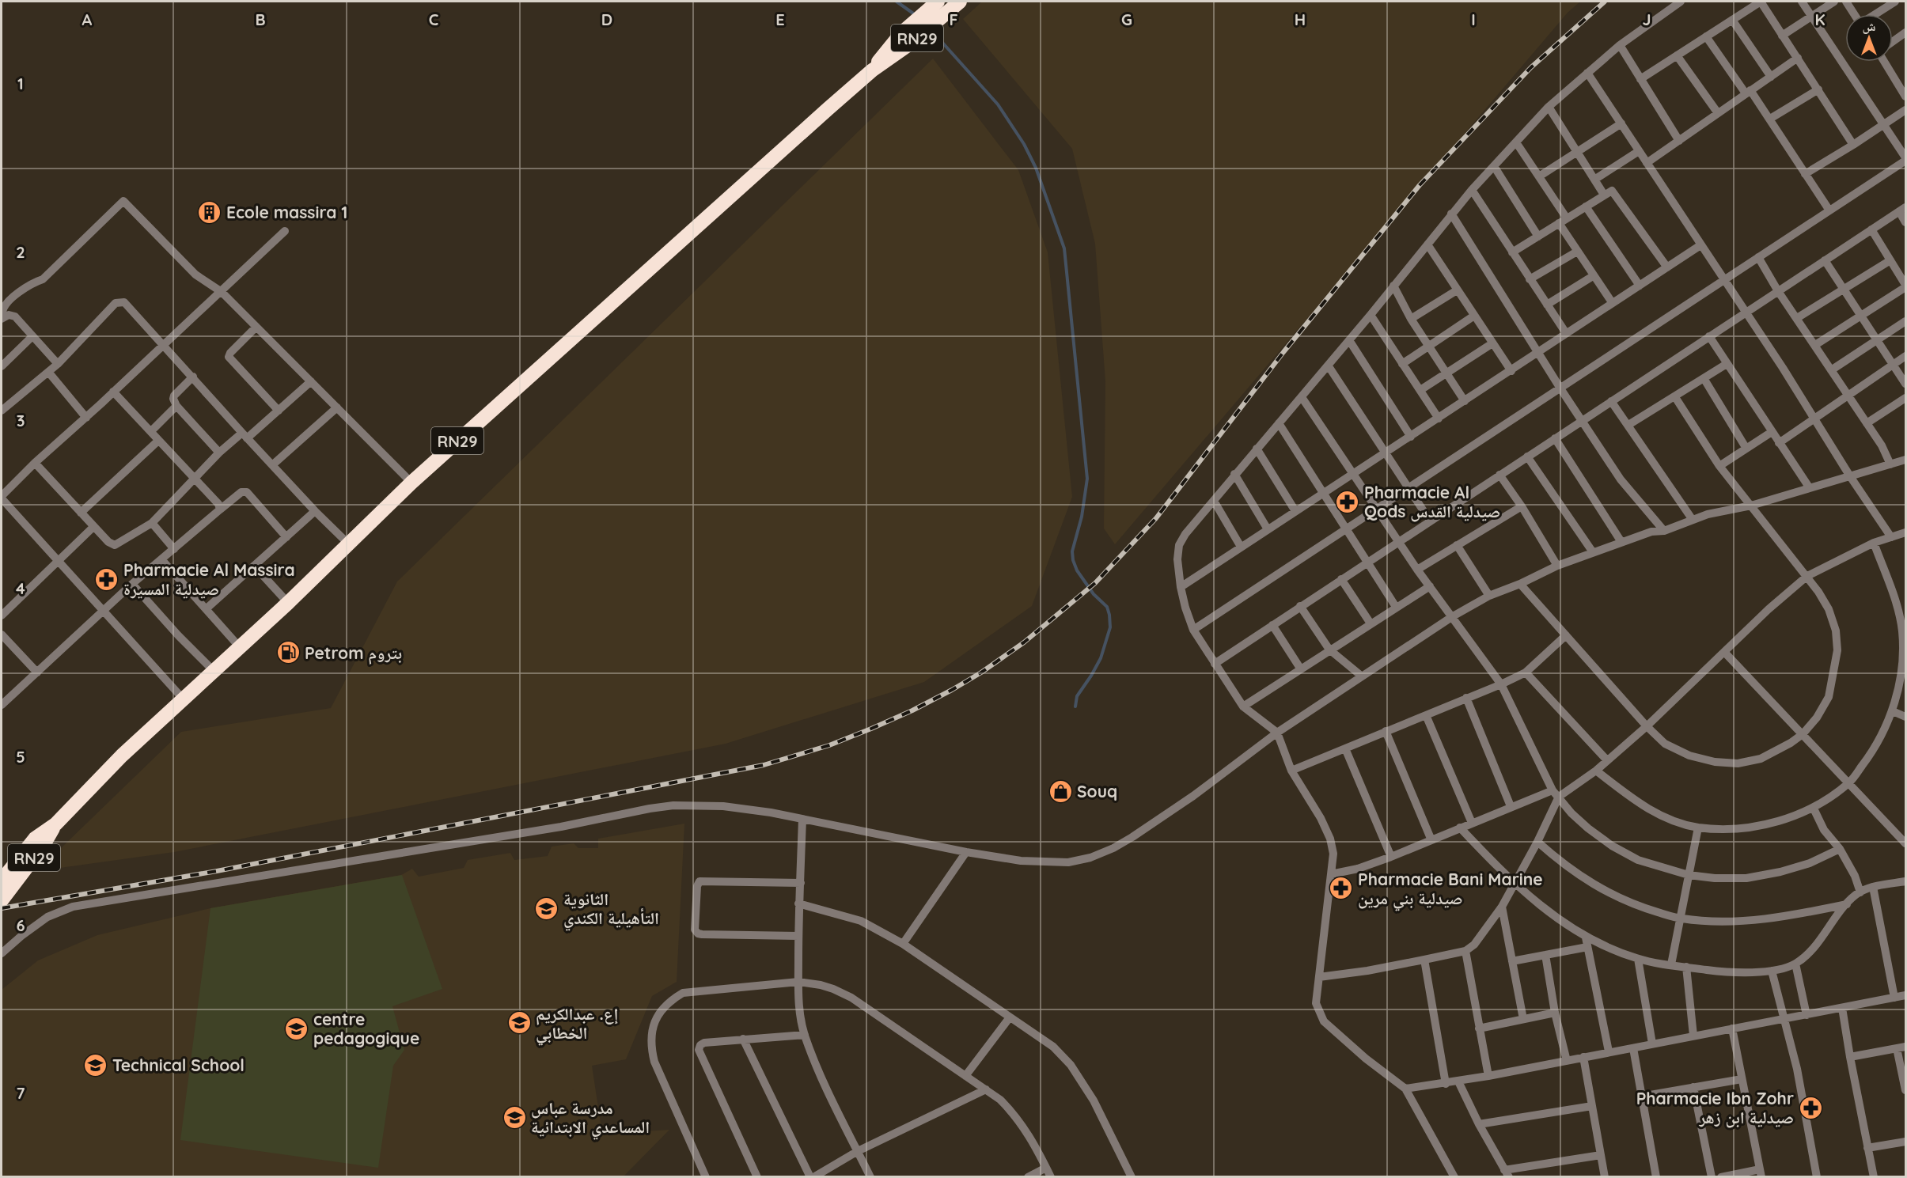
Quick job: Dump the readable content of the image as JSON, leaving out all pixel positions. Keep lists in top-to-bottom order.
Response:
{
  "streets": {
    "highway": ["RN29"]
  },
  "places": {
    "building": ["Ecole massira 1"],
    "pharmacy": [
      "Pharmacie Al Qods صيدلية القدس",
      "Pharmacie Al Massira صيدلية المسيرة",
      "Pharmacie Bani Marine صيدلية بني مرين",
      "Pharmacie Ibn Zohr صيدلية ابن زهر"
    ],
    "fuel station": ["Petrom بتروم"],
    "shop": ["Souq"],
    "school or university": [
      "الثانوية التأهيلية الكندي",
      "إع. عبدالكريم الخطابي",
      "centre pedagogique",
      "Technical School",
      "مدرسة عباس المساعدي الابتدائية"
    ]
  },
  "north": "top",
  "grid": {
    "columns": [
      "A",
      "B",
      "C",
      "D",
      "E",
      "F",
      "G",
      "H",
      "I",
      "J",
      "K"
    ],
    "rows": [
      "1",
      "2",
      "3",
      "4",
      "5",
      "6",
      "7"
    ]
  }
}
